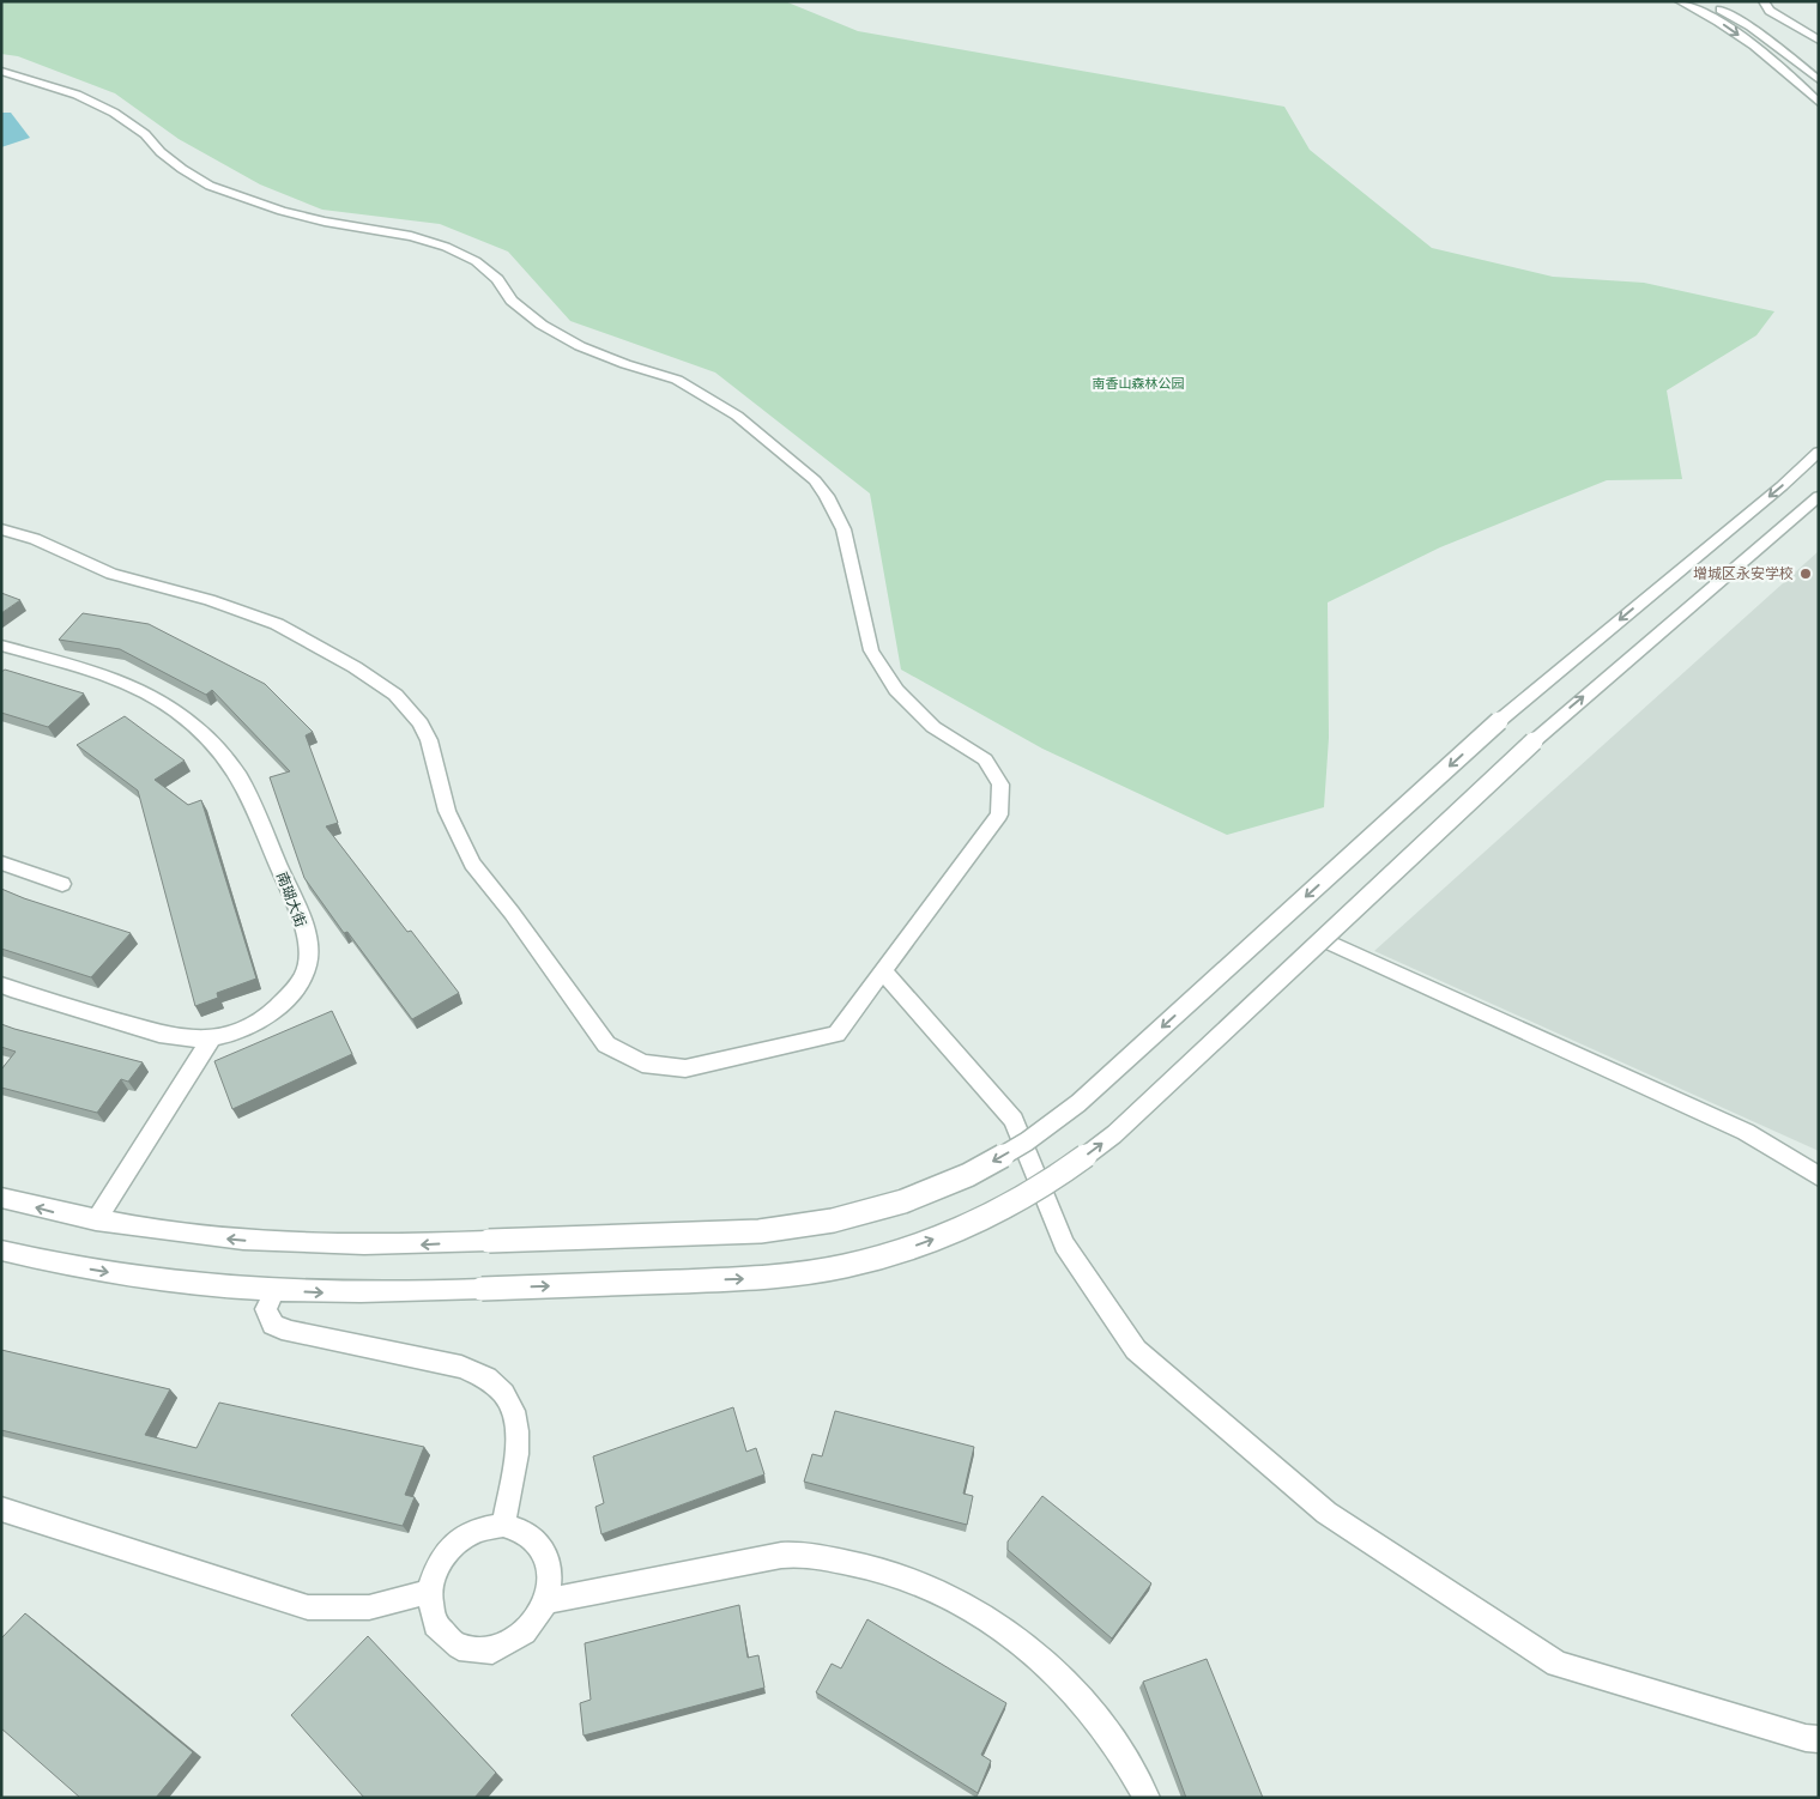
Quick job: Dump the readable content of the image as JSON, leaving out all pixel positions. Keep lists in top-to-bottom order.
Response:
{
  "streets": {
    "street": ["南瑚大街"]
  },
  "parks": ["南香山森林公园"],
  "places": ["增城区永安学校"]
}
